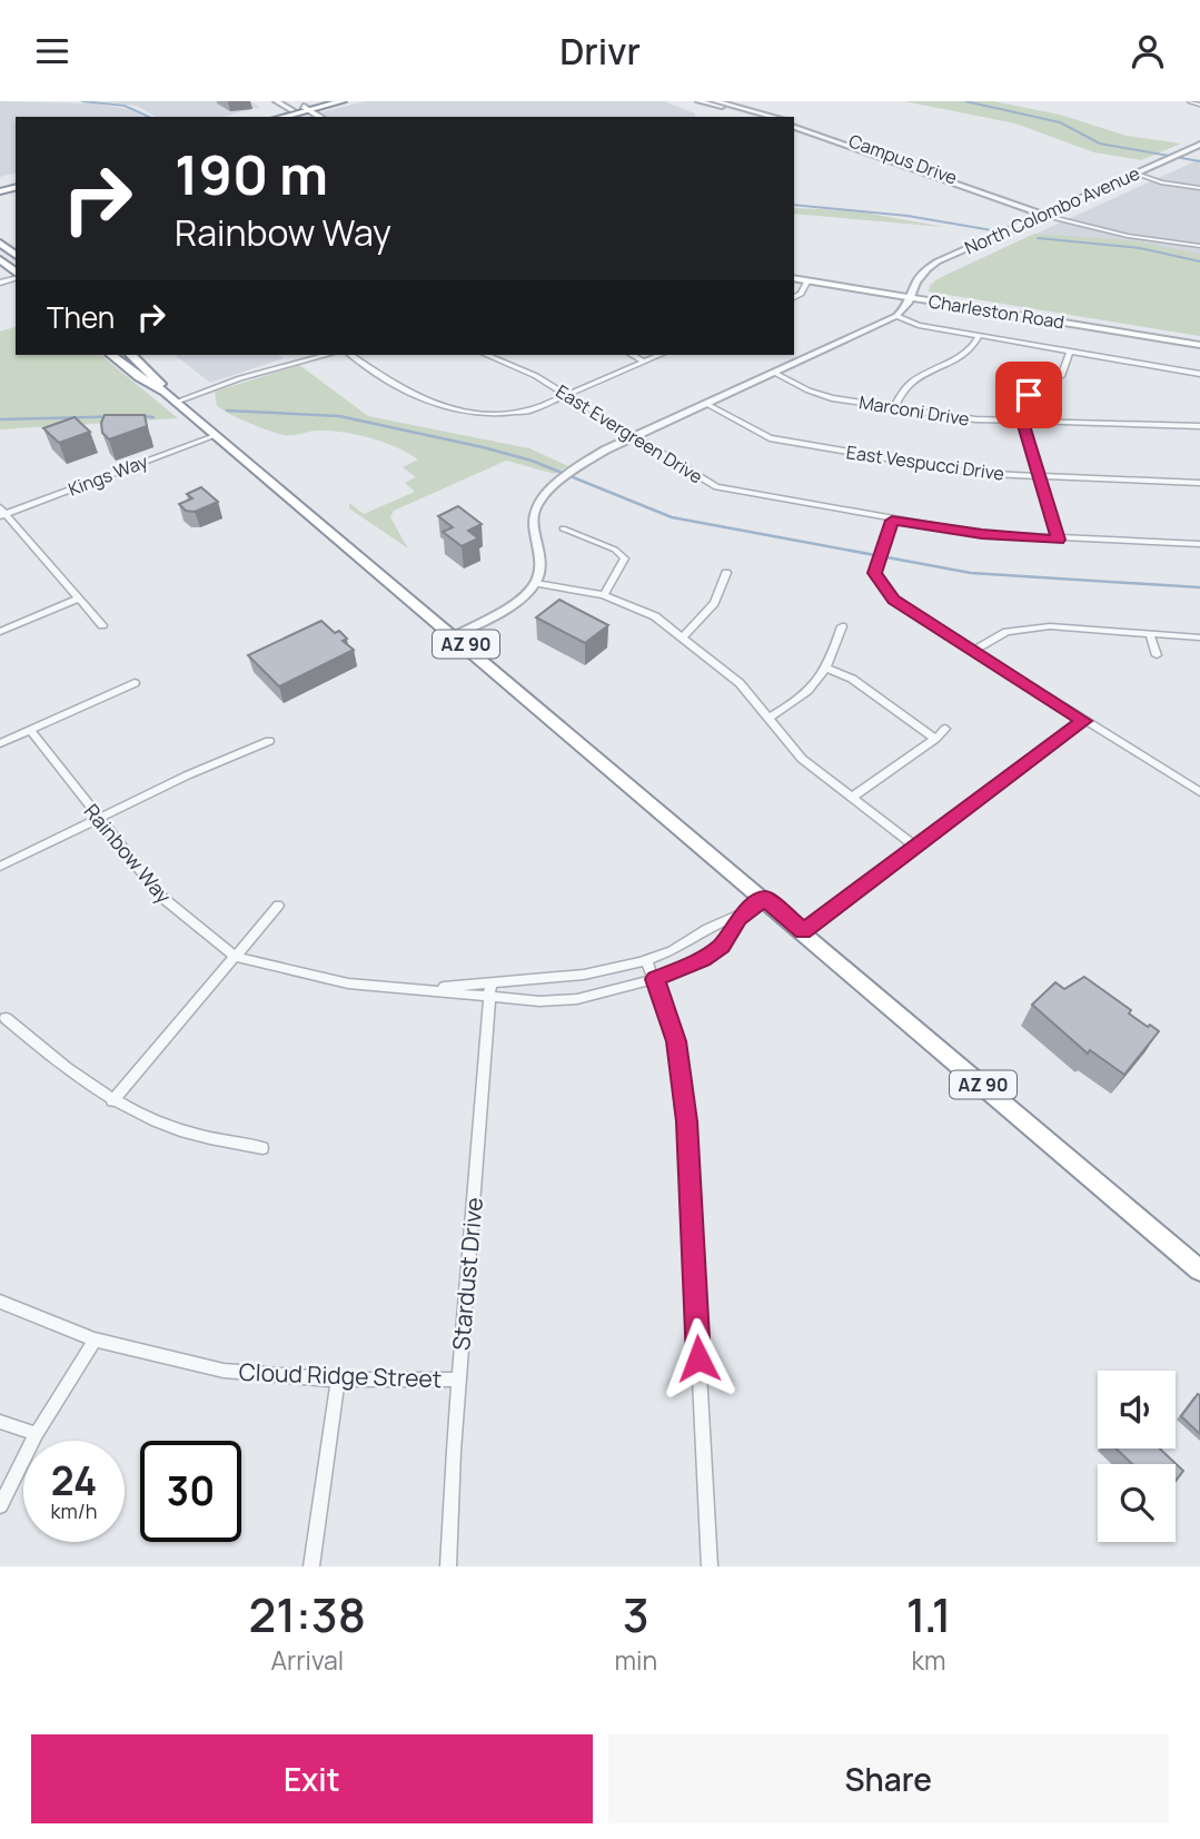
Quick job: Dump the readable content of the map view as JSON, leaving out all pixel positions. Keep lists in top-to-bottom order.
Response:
{
  "streets": {
    "highway": ["AZ 90"],
    "main road": ["Charleston Road"],
    "street": [
      "Campus Drive",
      "North Colombo Avenue",
      "Marconi Drive",
      "East Evergreen Drive",
      "East Vespucci Drive",
      "Kings Way",
      "Rainbow Way",
      "Stardust Drive",
      "Cloud Ridge Street"
    ]
  },
  "crossings": [
    ["Campus Drive", "North Colombo Avenue"],
    ["North Colombo Avenue", "Charleston Road"],
    ["Kings Way", "AZ 90"],
    ["AZ 90", "Rainbow Way"],
    ["Rainbow Way", "Stardust Drive"],
    ["Stardust Drive", "Cloud Ridge Street"]
  ],
  "page": {
    "header": "Drivr",
    "turn": ["190 m", "Rainbow Way"],
    "then": "Then",
    "speed": "24 km/h",
    "limit": "30",
    "eta": [
      "21:38",
      "Arrival",
      "3",
      "min",
      "1.1",
      "km"
    ],
    "buttons": ["Exit", "Share"]
  }
}
